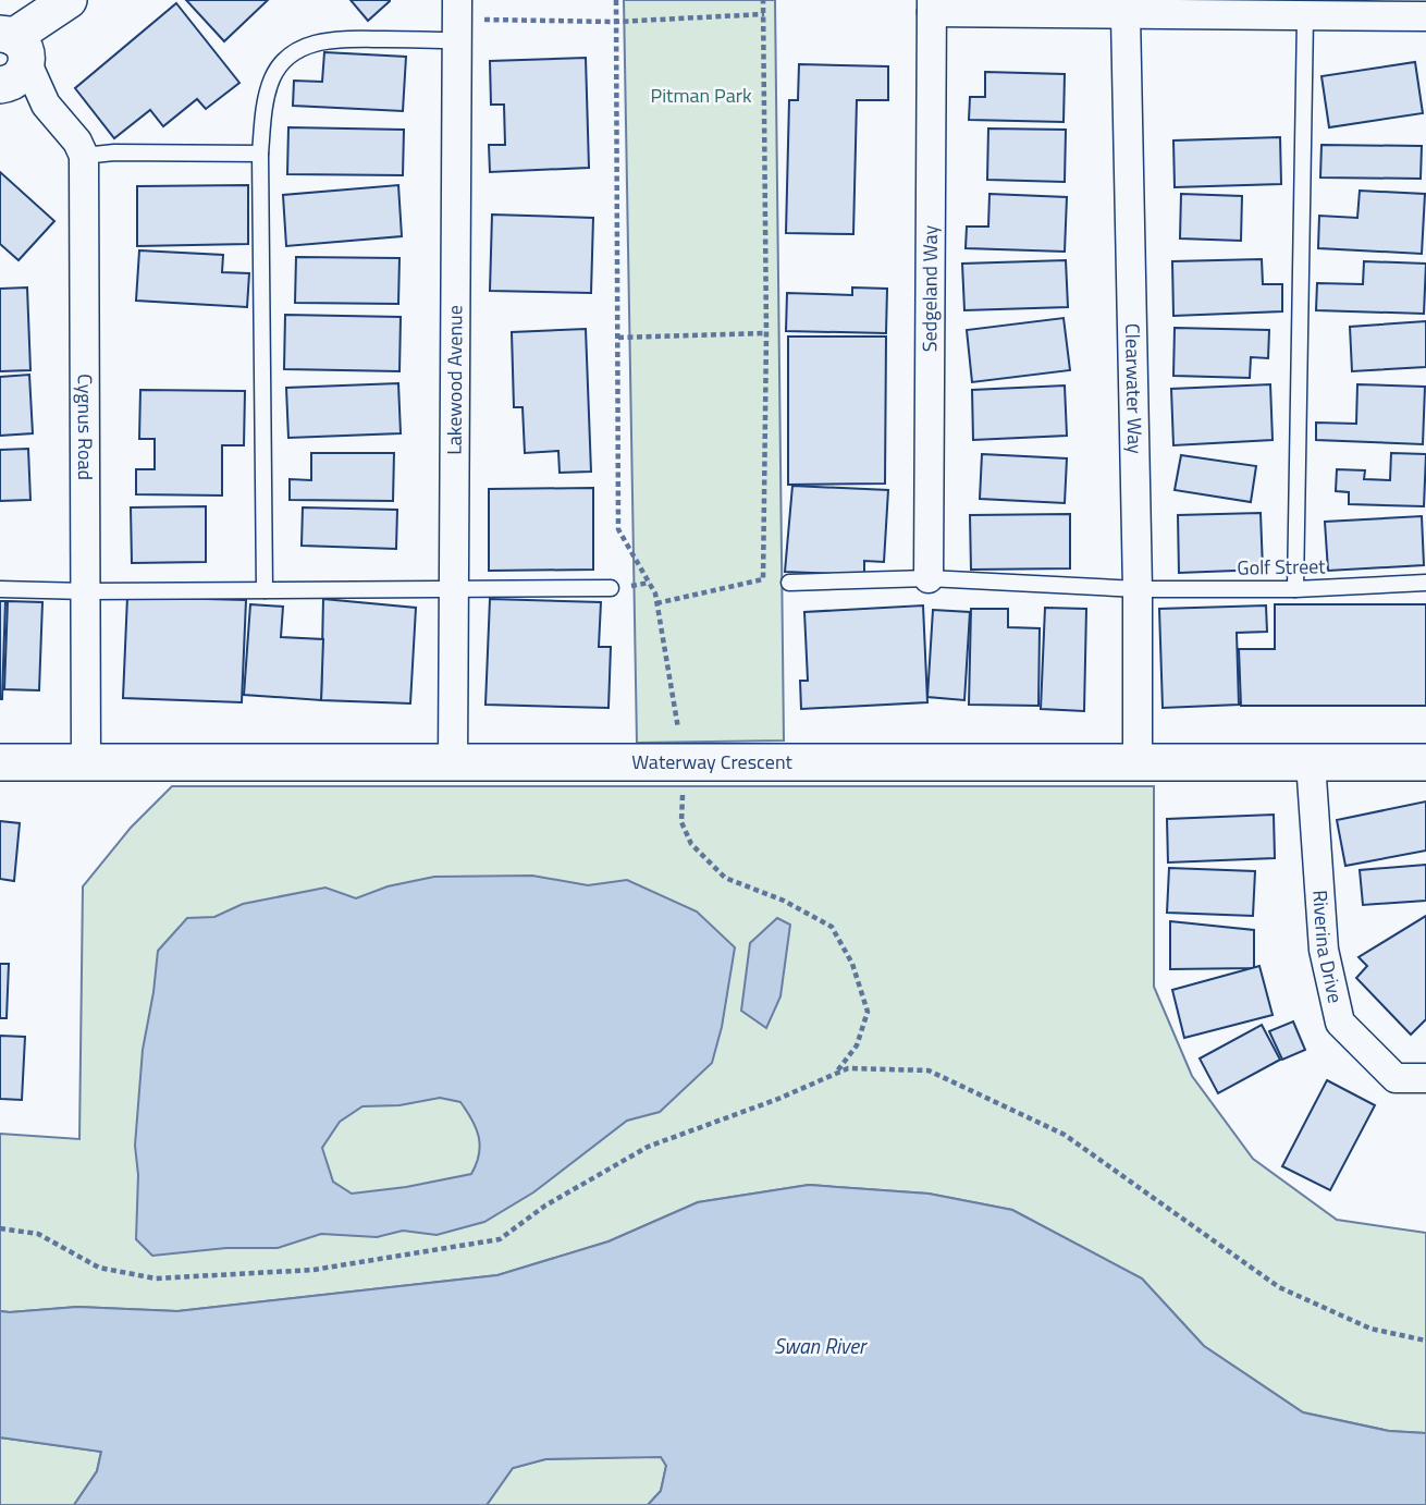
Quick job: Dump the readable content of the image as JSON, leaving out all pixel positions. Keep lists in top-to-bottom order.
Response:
{
  "streets": {
    "street": [
      "Sedgeland Way",
      "Lakewood Avenue",
      "Clearwater Way",
      "Cygnus Road",
      "Waterway Crescent",
      "Riverina Drive"
    ],
    "lane": ["Golf Street"]
  },
  "crossings": [
    ["Sedgeland Way", "Golf Street"],
    ["Lakewood Avenue", "Waterway Crescent"],
    ["Clearwater Way", "Golf Street"],
    ["Clearwater Way", "Waterway Crescent"],
    ["Cygnus Road", "Waterway Crescent"],
    ["Waterway Crescent", "Riverina Drive"]
  ],
  "water": ["Swan River"],
  "parks": ["Pitman Park"]
}
